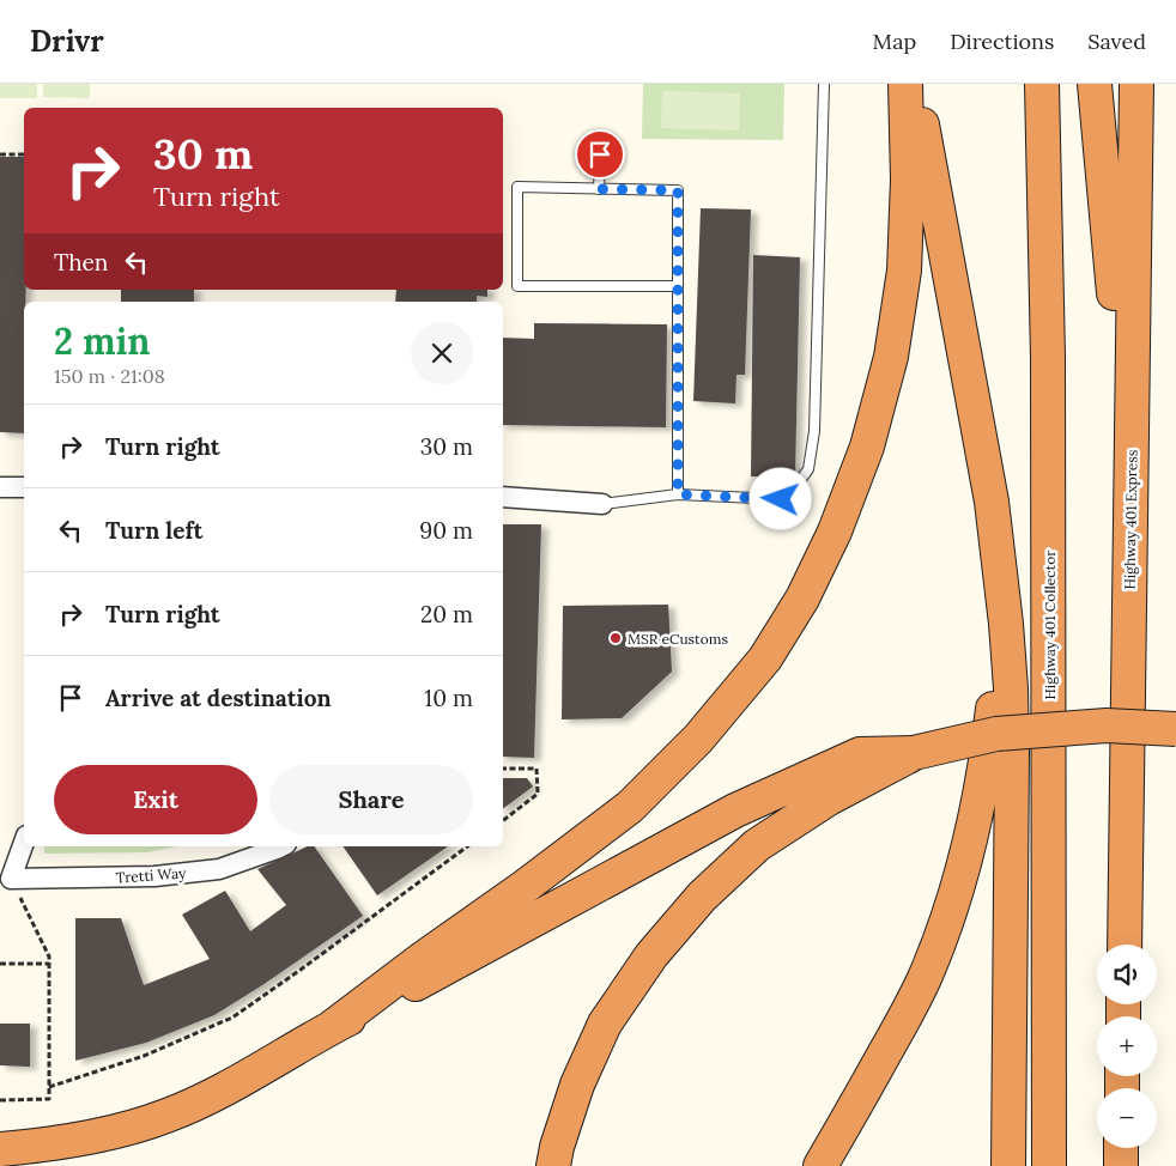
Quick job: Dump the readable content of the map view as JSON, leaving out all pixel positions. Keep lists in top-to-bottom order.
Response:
{
  "streets": {
    "highway": ["Highway 401 Express", "Highway 401 Collector"],
    "street": ["Tretti Way"]
  },
  "places": ["MSR eCustoms"],
  "page": {
    "header": "Drivr",
    "nav": ["Map", "Directions", "Saved"],
    "turn": ["30 m", "Turn right"],
    "then": "Then",
    "heading": ["2 min", "150 m · 21:08"],
    "list": [
      {
        "name": "Turn right",
        "value": "30 m"
      },
      {
        "name": "Turn left",
        "value": "90 m"
      },
      {
        "name": "Turn right",
        "value": "20 m"
      },
      {
        "name": "Arrive at destination",
        "value": "10 m"
      }
    ],
    "buttons": ["Exit", "Share"],
    "map_buttons": ["+", "−"]
  }
}
